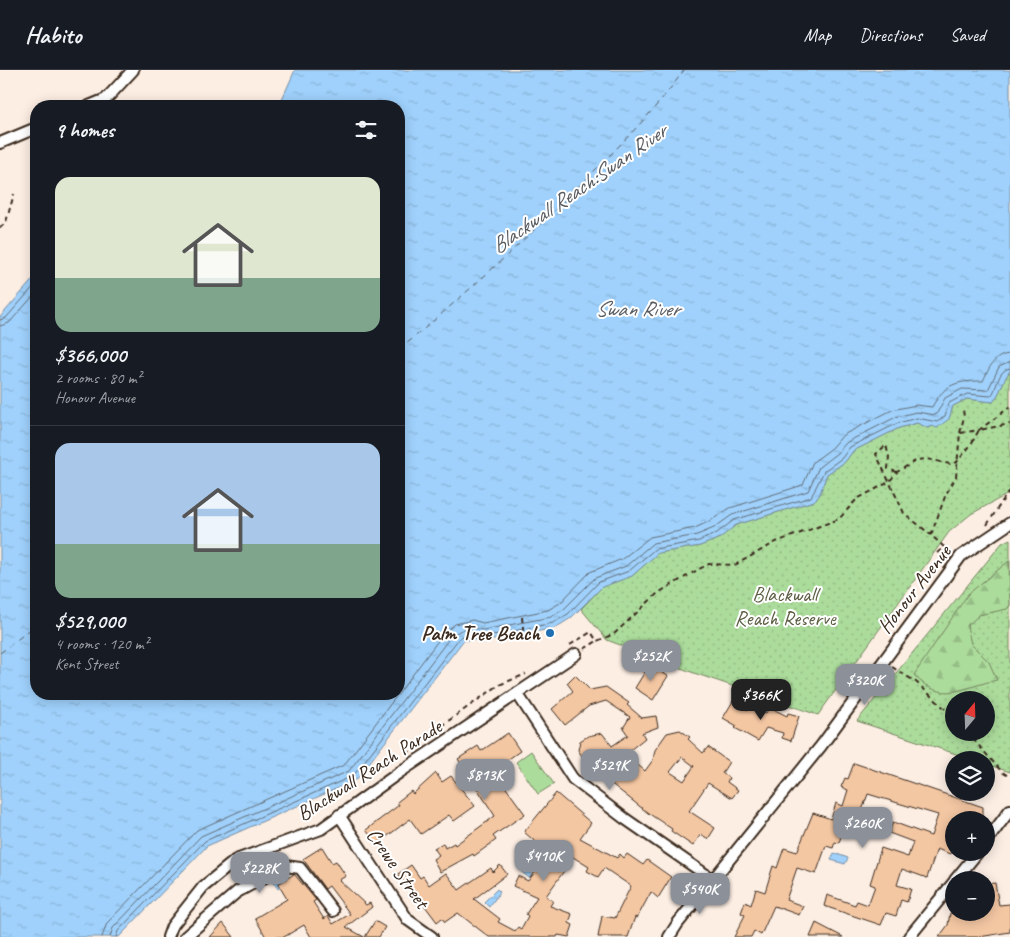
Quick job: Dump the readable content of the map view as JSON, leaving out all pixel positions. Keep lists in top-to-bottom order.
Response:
{
  "streets": {
    "street": ["Honour Avenue", "Blackwall Reach Parade", "Crewe Street"]
  },
  "crossings": [
    ["Blackwall Reach Parade", "Crewe Street"]
  ],
  "water": ["Blackwall Reach:Swan River", "Swan River"],
  "parks": ["Blackwall Reach Reserve"],
  "places": ["Palm Tree Beach"],
  "north": "top",
  "page": {
    "header": "Habito",
    "nav": ["Map", "Directions", "Saved"],
    "heading": "9 homes",
    "list": [
      {
        "name": "$366,000",
        "note": "2 rooms · 80 m² · Honour Avenue"
      },
      {
        "name": "$529,000",
        "note": "4 rooms · 120 m² · Kent Street"
      }
    ],
    "price": [
      "$252K",
      "$320K",
      "$366K",
      "$529K",
      "$813K",
      "$260K",
      "$410K",
      "$228K",
      "$540K"
    ],
    "map_buttons": ["+", "−"]
  }
}
